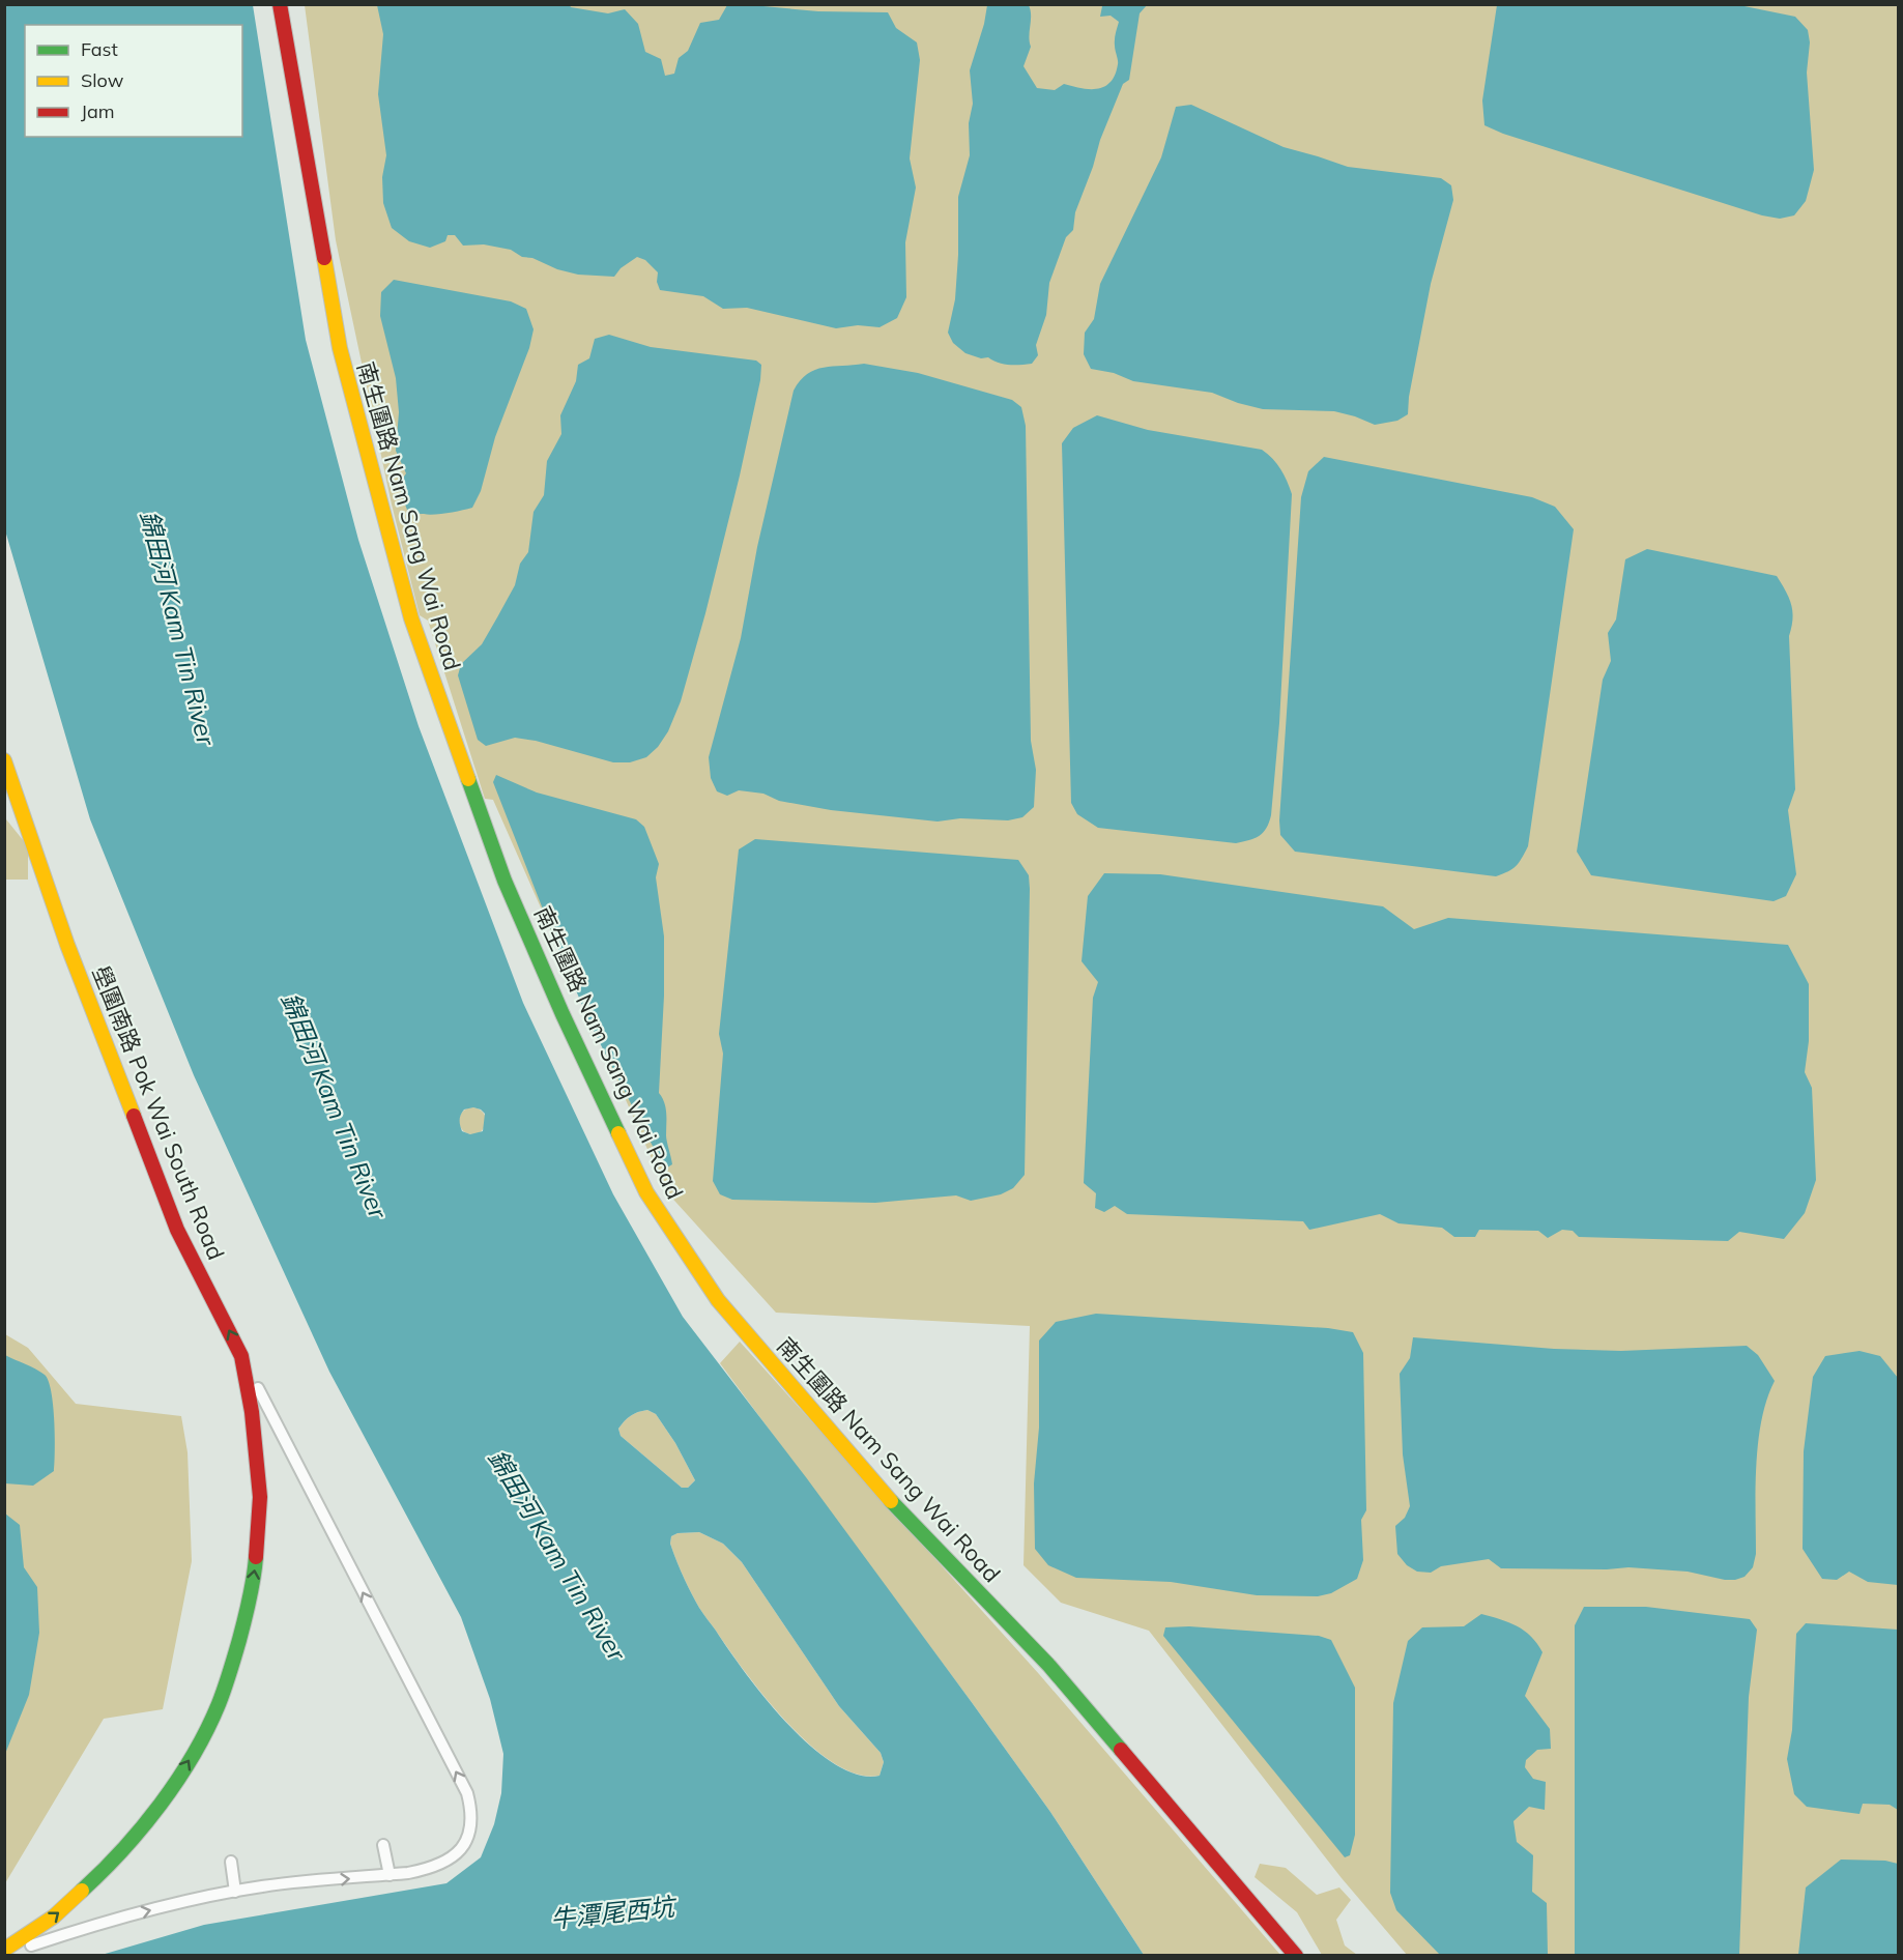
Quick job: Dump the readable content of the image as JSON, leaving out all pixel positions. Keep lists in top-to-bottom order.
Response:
{
  "streets": {
    "street": ["南生圍路 Nam Sang Wai Road", "壆圍南路 Pok Wai South Road"]
  },
  "one_way": ["壆圍南路 Pok Wai South Road"],
  "water": ["錦田河 Kam Tin River", "牛潭尾西坑"],
  "legend": ["Fast", "Slow", "Jam"]
}
